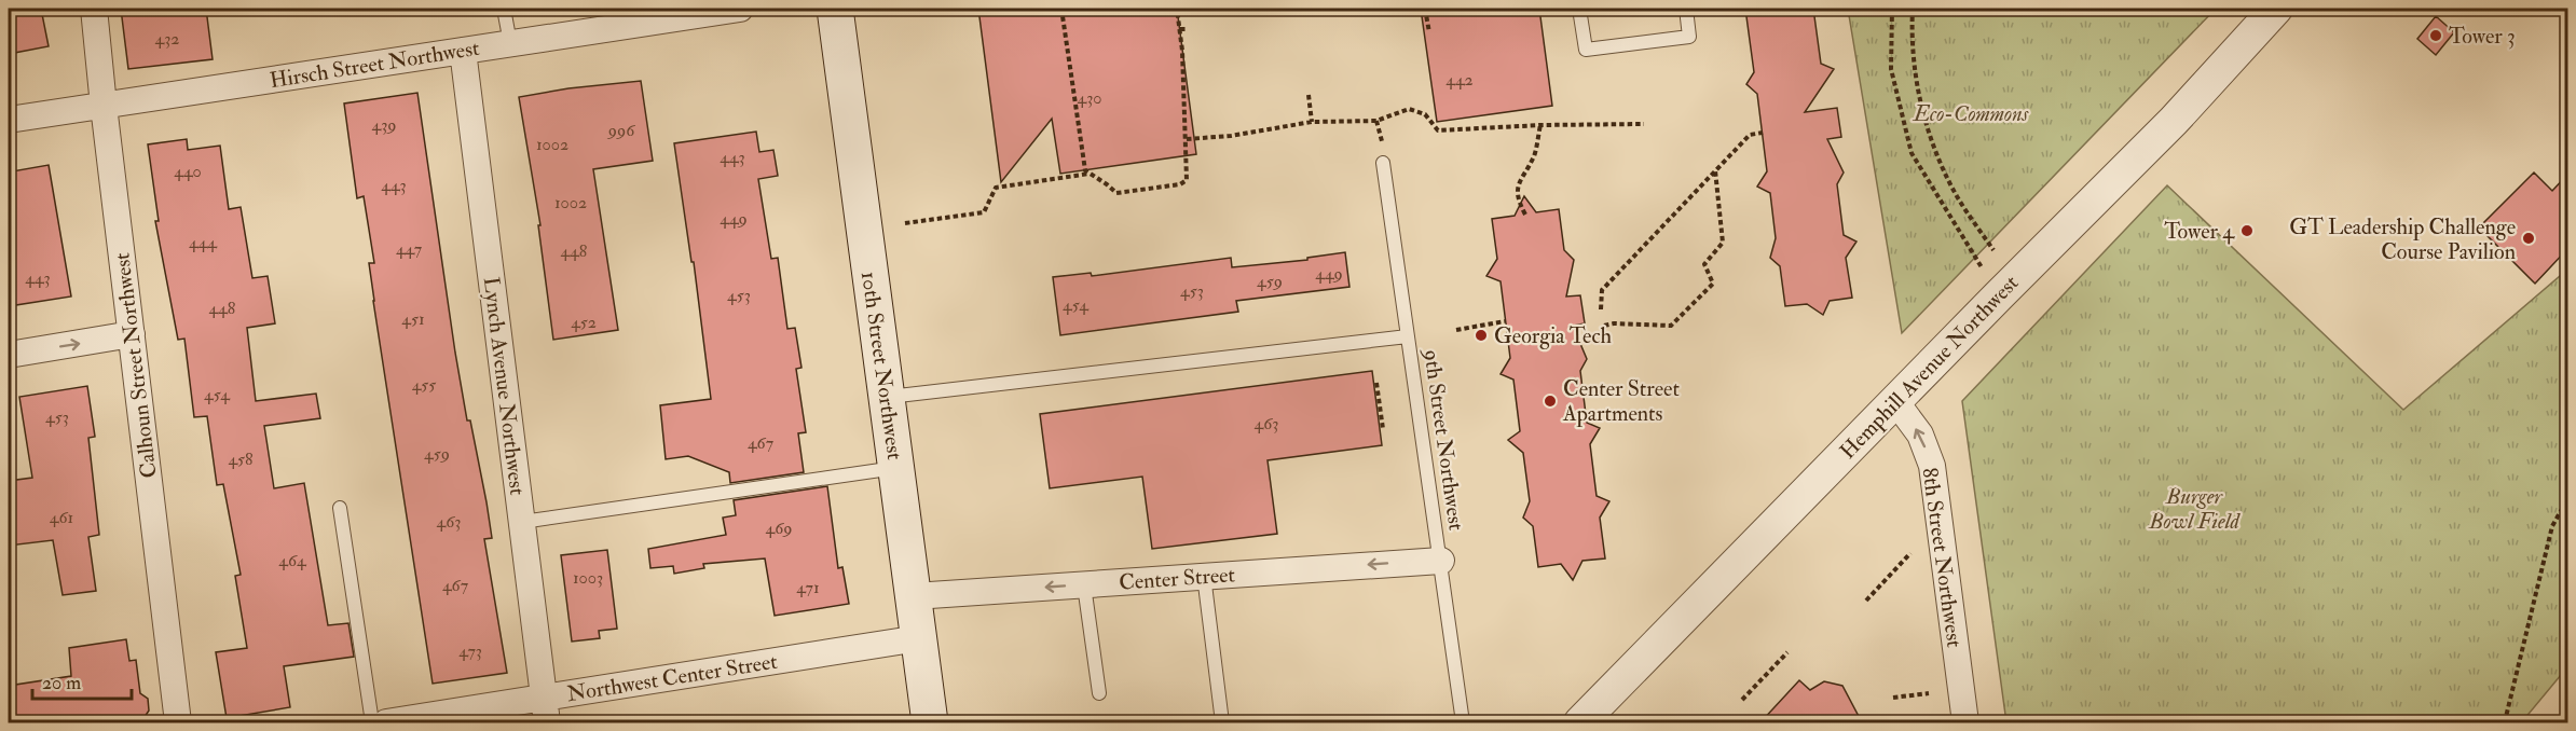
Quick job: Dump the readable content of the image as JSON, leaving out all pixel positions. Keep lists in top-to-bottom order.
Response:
{
  "streets": {
    "main road": ["10th Street Northwest"],
    "street": [
      "Hirsch Street Northwest",
      "Calhoun Street Northwest",
      "Hemphill Avenue Northwest",
      "Lynch Avenue Northwest",
      "8th Street Northwest",
      "Center Street",
      "Northwest Center Street"
    ],
    "lane": ["9th Street Northwest"]
  },
  "crossings": [
    ["Hirsch Street Northwest", "Calhoun Street Northwest"],
    ["Hirsch Street Northwest", "Lynch Avenue Northwest"],
    ["10th Street Northwest", "Center Street"],
    ["10th Street Northwest", "Northwest Center Street"],
    ["Hemphill Avenue Northwest", "8th Street Northwest"],
    ["Lynch Avenue Northwest", "Northwest Center Street"],
    ["9th Street Northwest", "Center Street"]
  ],
  "one_way": ["8th Street Northwest", "Center Street"],
  "parks": ["Eco-Commons", "Burger Bowl Field"],
  "places": [
    "Tower 3",
    "Tower 4",
    "GT Leadership Challenge Course Pavilion",
    "Georgia Tech",
    "Center Street Apartments"
  ],
  "house_numbers": [
    "432",
    "442",
    "430",
    "439",
    "996",
    "1002",
    "443",
    "440",
    "443",
    "1002",
    "449",
    "444",
    "447",
    "448",
    "449",
    "443",
    "459",
    "453",
    "453",
    "454",
    "448",
    "451",
    "452",
    "455",
    "454",
    "453",
    "463",
    "467",
    "459",
    "458",
    "461",
    "463",
    "469",
    "464",
    "1003",
    "467",
    "471",
    "473"
  ],
  "scale_bar": "20 m"
}
